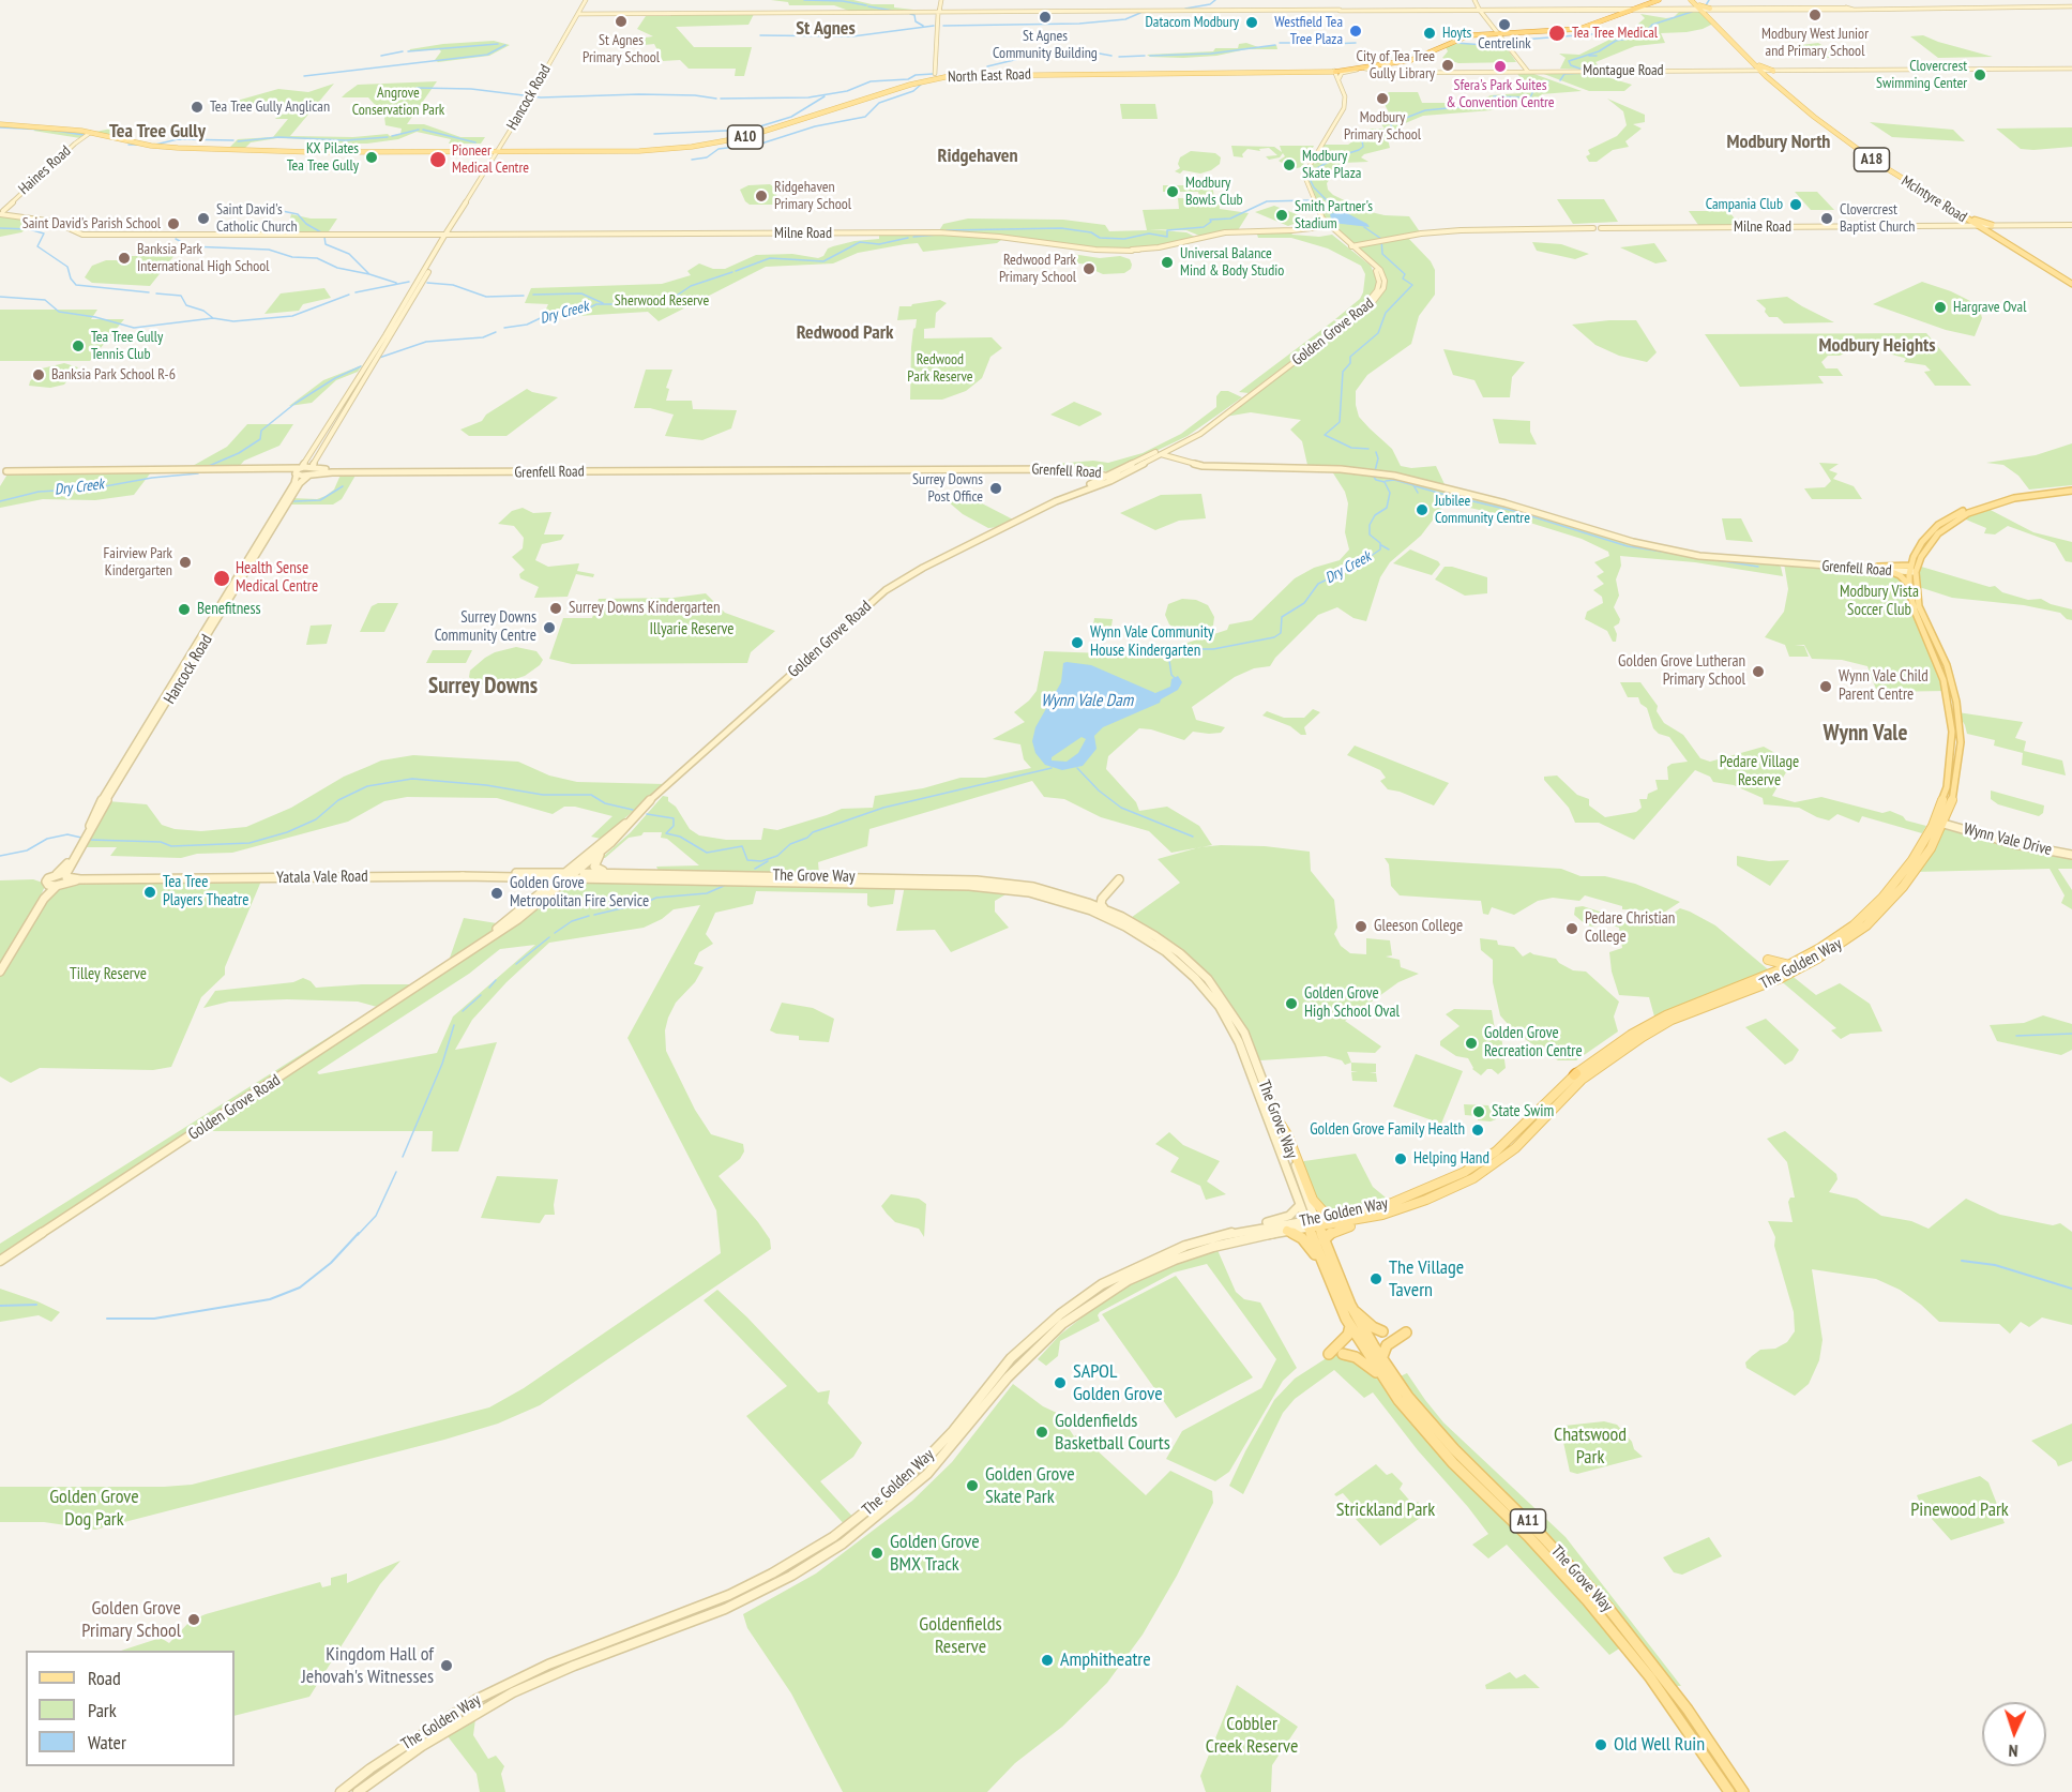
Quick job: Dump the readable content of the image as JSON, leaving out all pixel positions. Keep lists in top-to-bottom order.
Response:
{
  "streets": {
    "highway": ["North East Road", "A10"],
    "main road": [
      "Montague Road",
      "Hancock Road",
      "A18",
      "Haines Road",
      "McIntyre Road",
      "Milne Road",
      "Golden Grove Road",
      "Grenfell Road",
      "Wynn Vale Drive",
      "The Grove Way",
      "Yatala Vale Road",
      "The Golden Way",
      "A11"
    ]
  },
  "crossings": [
    ["Montague Road", "North East Road"],
    ["Montague Road", "McIntyre Road"],
    ["North East Road", "Hancock Road"],
    ["North East Road", "Haines Road"],
    ["North East Road", "Golden Grove Road"],
    ["Hancock Road", "Milne Road"],
    ["Hancock Road", "Grenfell Road"],
    ["Hancock Road", "Yatala Vale Road"],
    ["Hancock Road", "A11"],
    ["Haines Road", "Milne Road"],
    ["McIntyre Road", "Milne Road"],
    ["Milne Road", "Golden Grove Road"],
    ["Golden Grove Road", "Grenfell Road"],
    ["Golden Grove Road", "The Grove Way"],
    ["Golden Grove Road", "Yatala Vale Road"],
    ["Golden Grove Road", "A11"],
    ["Grenfell Road", "The Golden Way"],
    ["Wynn Vale Drive", "The Golden Way"],
    ["The Grove Way", "Yatala Vale Road"],
    ["The Grove Way", "The Golden Way"],
    ["The Grove Way", "A11"],
    ["Yatala Vale Road", "A11"]
  ],
  "districts": [
    "St Agnes",
    "Tea Tree Gully",
    "Modbury North",
    "Ridgehaven",
    "Redwood Park",
    "Modbury Heights",
    "Surrey Downs",
    "Wynn Vale"
  ],
  "water": ["Dry Creek", "Wynn Vale Dam"],
  "parks": [
    "Angrove Conservation Park",
    "Sherwood Reserve",
    "Redwood Park Reserve",
    "Modbury Vista Soccer Club",
    "Illyarie Reserve",
    "Pedare Village Reserve",
    "Tilley Reserve",
    "Chatswood Park",
    "Golden Grove Dog Park",
    "Strickland Park",
    "Pinewood Park",
    "Goldenfields Reserve",
    "Cobbler Creek Reserve"
  ],
  "places": [
    "Modbury West Junior and Primary School",
    "St Agnes Community Building",
    "St Agnes Primary School",
    "Datacom Modbury",
    "Centrelink",
    "Westfield Tea Tree Plaza",
    "Hoyts",
    "Tea Tree Medical",
    "City of Tea Tree Gully Library",
    "Sfera's Park Suites & Convention Centre",
    "Clovercrest Swimming Center",
    "Modbury Primary School",
    "Tea Tree Gully Anglican",
    "KX Pilates Tea Tree Gully",
    "Pioneer Medical Centre",
    "Modbury Skate Plaza",
    "Modbury Bowls Club",
    "Ridgehaven Primary School",
    "Campania Club",
    "Smith Partner's Stadium",
    "Saint David's Catholic Church",
    "Clovercrest Baptist Church",
    "Saint David's Parish School",
    "Banksia Park International High School",
    "Universal Balance Mind & Body Studio",
    "Redwood Park Primary School",
    "Hargrave Oval",
    "Tea Tree Gully Tennis Club",
    "Banksia Park School R-6",
    "Surrey Downs Post Office",
    "Jubilee Community Centre",
    "Fairview Park Kindergarten",
    "Health Sense Medical Centre",
    "Surrey Downs Kindergarten",
    "Benefitness",
    "Surrey Downs Community Centre",
    "Wynn Vale Community House Kindergarten",
    "Golden Grove Lutheran Primary School",
    "Wynn Vale Child Parent Centre",
    "Tea Tree Players Theatre",
    "Golden Grove Metropolitan Fire Service",
    "Gleeson College",
    "Pedare Christian College",
    "Golden Grove High School Oval",
    "Golden Grove Recreation Centre",
    "State Swim",
    "Golden Grove Family Health",
    "Helping Hand",
    "The Village Tavern",
    "SAPOL Golden Grove",
    "Goldenfields Basketball Courts",
    "Golden Grove Skate Park",
    "Golden Grove BMX Track",
    "Golden Grove Primary School",
    "Amphitheatre",
    "Kingdom Hall of Jehovah's Witnesses",
    "Old Well Ruin"
  ],
  "legend": ["Road", "Park", "Water"],
  "north": "bottom"
}
